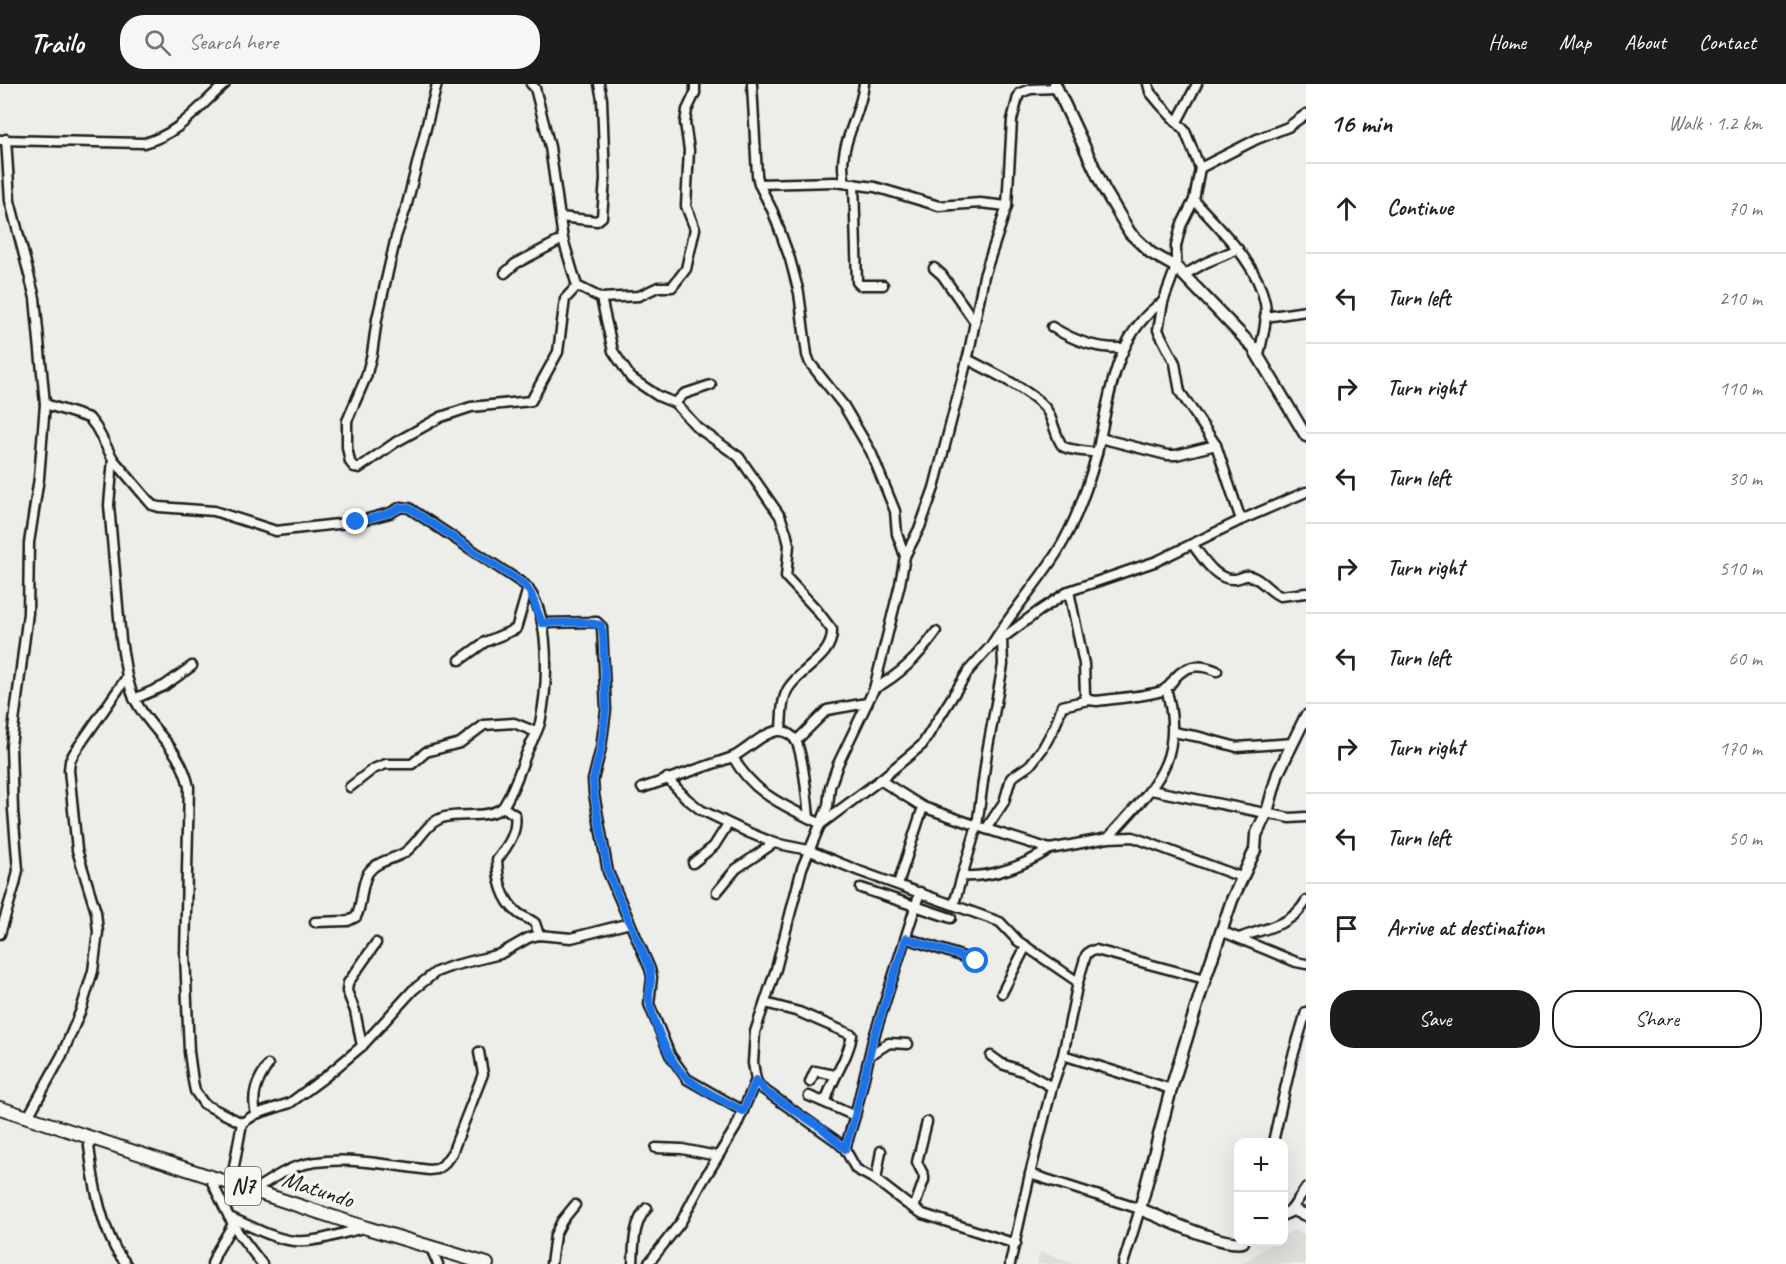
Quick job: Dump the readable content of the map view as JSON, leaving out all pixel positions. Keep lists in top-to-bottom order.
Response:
{
  "streets": {
    "main road": ["N7", "Matundo"]
  },
  "page": {
    "header": "Trailo",
    "search": "Search here",
    "nav": [
      "Home",
      "Map",
      "About",
      "Contact"
    ],
    "heading": ["16 min", "Walk · 1.2 km"],
    "list": [
      ["Continue", "70 m"],
      ["Turn left", "210 m"],
      ["Turn right", "110 m"],
      ["Turn left", "30 m"],
      ["Turn right", "510 m"],
      ["Turn left", "60 m"],
      ["Turn right", "170 m"],
      ["Turn left", "50 m"],
      "Arrive at destination"
    ],
    "buttons": ["Save", "Share"],
    "map_buttons": ["+", "−"]
  }
}
